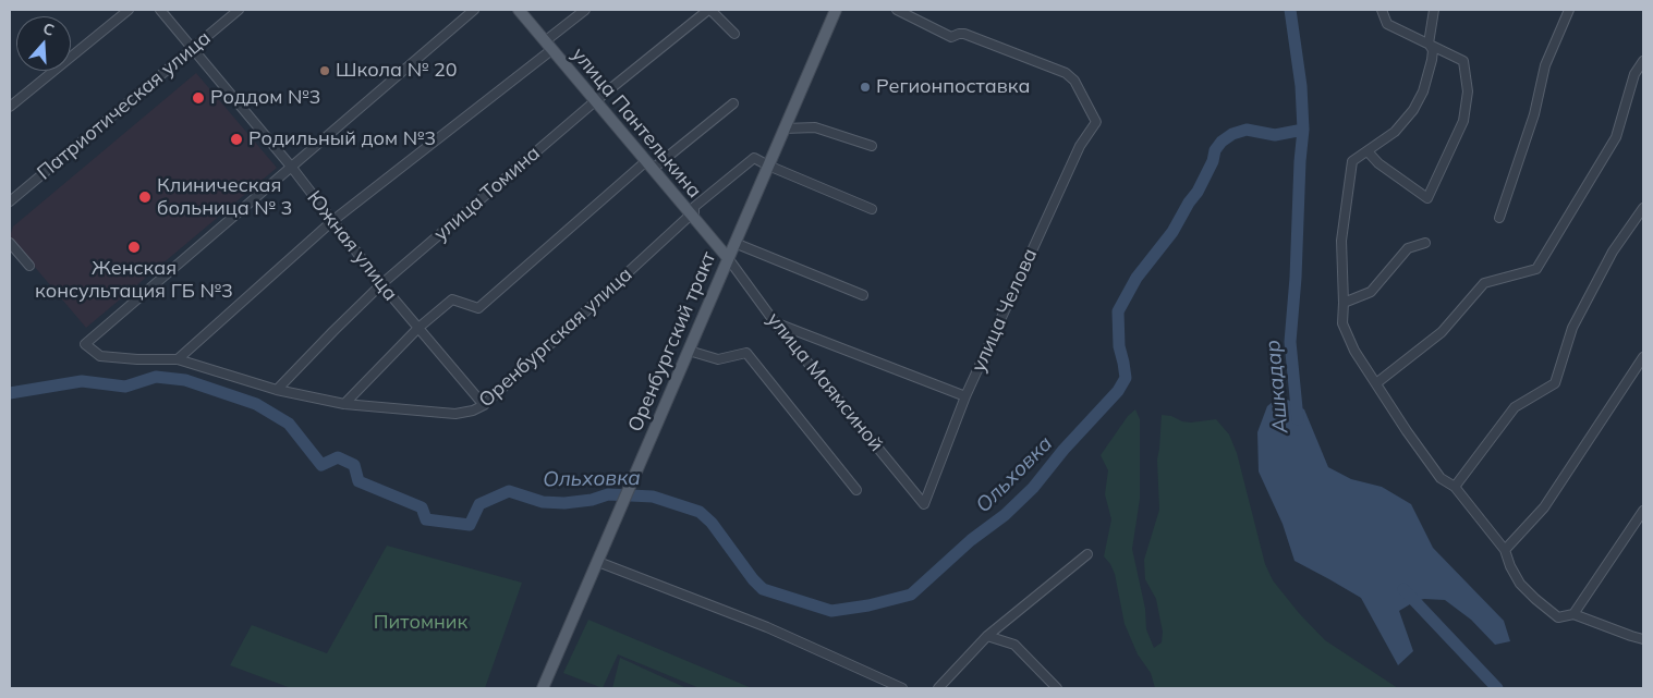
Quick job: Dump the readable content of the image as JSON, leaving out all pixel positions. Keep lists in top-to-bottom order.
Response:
{
  "streets": {
    "main road": ["улица Пантелькина", "Оренбургский тракт"],
    "street": [
      "Патриотическая улица",
      "улица Томина",
      "Южная улица",
      "улица Челова",
      "Оренбургская улица",
      "улица Маямсиной"
    ]
  },
  "crossings": [
    ["Патриотическая улица", "Южная улица"],
    ["улица Пантелькина", "улица Томина"],
    ["улица Пантелькина", "Оренбургская улица"],
    ["улица Пантелькина", "Оренбургский тракт"],
    ["улица Пантелькина", "улица Маямсиной"],
    ["улица Томина", "Южная улица"],
    ["улица Томина", "Оренбургская улица"],
    ["Южная улица", "Оренбургская улица"],
    ["улица Челова", "улица Маямсиной"],
    ["Оренбургская улица", "Оренбургский тракт"],
    ["Оренбургский тракт", "улица Маямсиной"]
  ],
  "water": ["Ашкадар", "Ольховка"],
  "parks": ["Питомник"],
  "places": [
    "Школа № 20",
    "Регионпоставка",
    "Роддом №3",
    "Родильный дом №3",
    "Клиническая больница № 3",
    "Женская консультация ГБ №3"
  ],
  "north": "top"
}
